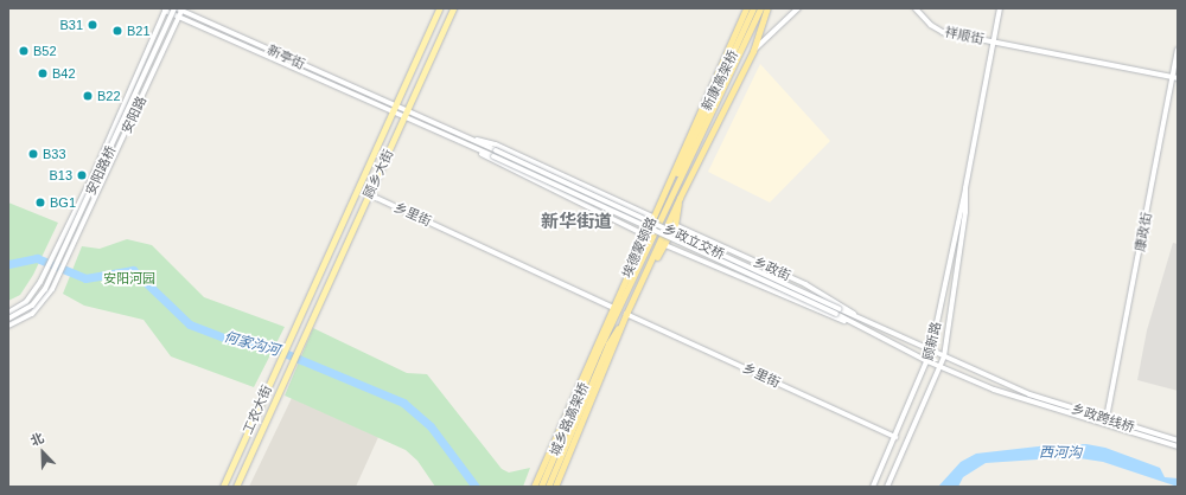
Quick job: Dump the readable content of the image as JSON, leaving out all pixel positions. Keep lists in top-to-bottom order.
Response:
{
  "streets": {
    "highway": ["新康高架桥", "埃德蒙顿路", "城乡路高架桥"],
    "main road": [
      "新亭街",
      "安阳路",
      "安阳路桥",
      "顾乡大街",
      "乡政立交桥",
      "乡政街",
      "顾新路",
      "工农大街",
      "乡政跨线桥"
    ],
    "street": ["祥顺街", "乡里街", "康政街"]
  },
  "crossings": [
    ["祥顺街", "康政街"],
    ["祥顺街", "顾新路"],
    ["新亭街", "安阳路"],
    ["新亭街", "安阳路桥"],
    ["新亭街", "顾乡大街"],
    ["新康高架桥", "埃德蒙顿路"],
    ["安阳路", "安阳路桥"],
    ["顾乡大街", "乡里街"],
    ["顾乡大街", "工农大街"],
    ["乡里街", "埃德蒙顿路"],
    ["乡里街", "顾新路"],
    ["乡政立交桥", "乡政街"],
    ["埃德蒙顿路", "城乡路高架桥"],
    ["乡政街", "顾新路"],
    ["乡政街", "乡政跨线桥"]
  ],
  "districts": ["新华街道"],
  "water": ["何家沟河", "西河沟"],
  "parks": ["安阳河园"],
  "places": [
    "B31",
    "B21",
    "B52",
    "B42",
    "B22",
    "B33",
    "B13",
    "BG1"
  ],
  "north": "top left"
}
